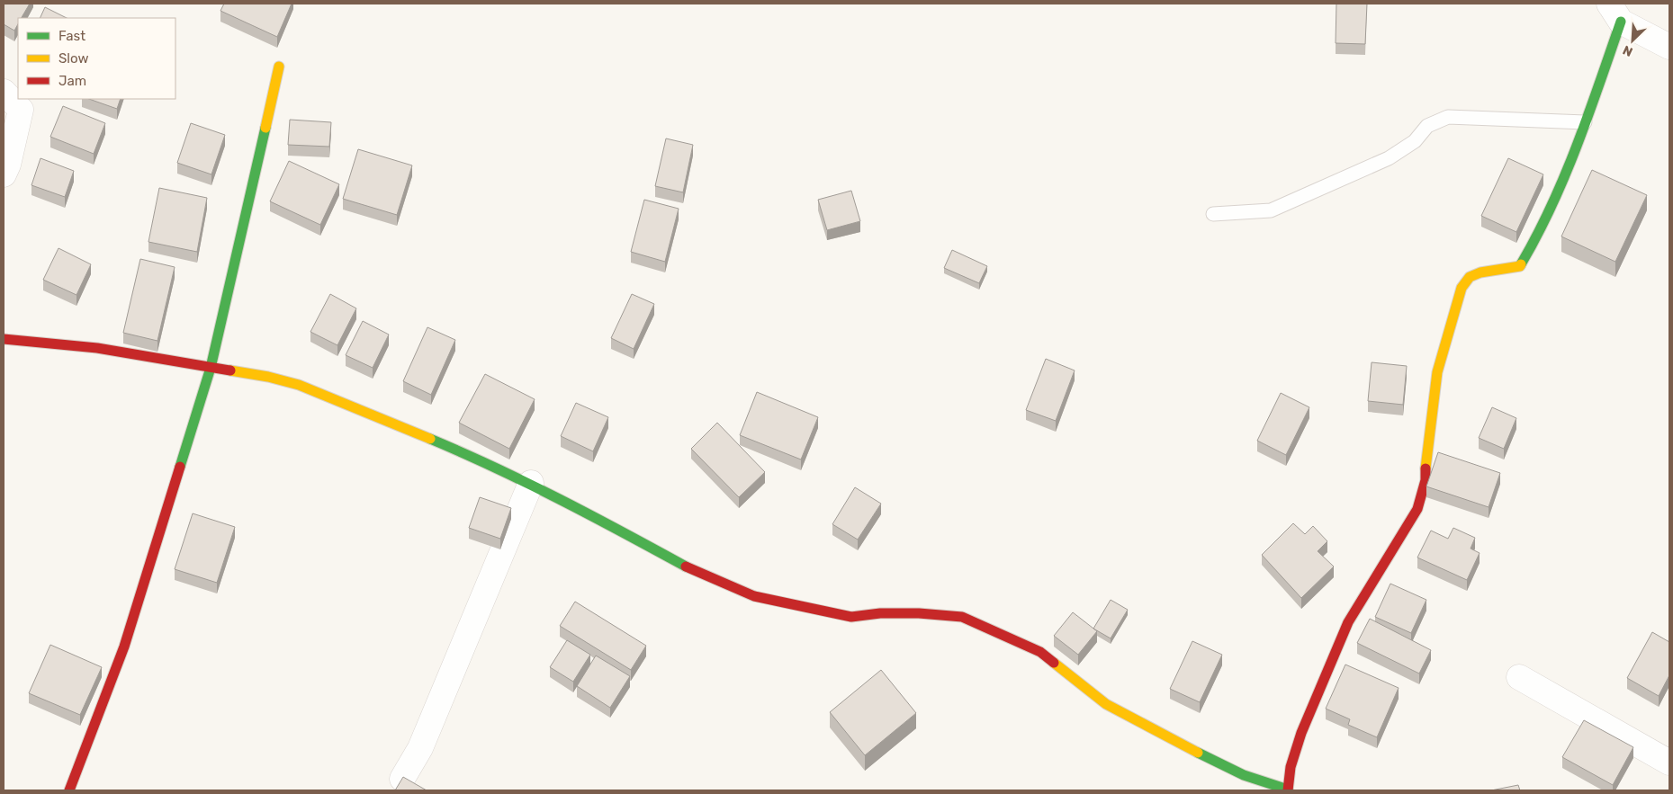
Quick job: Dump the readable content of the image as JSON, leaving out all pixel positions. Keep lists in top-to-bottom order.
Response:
{
  "legend": ["Fast", "Slow", "Jam"],
  "north": "bottom left"
}
